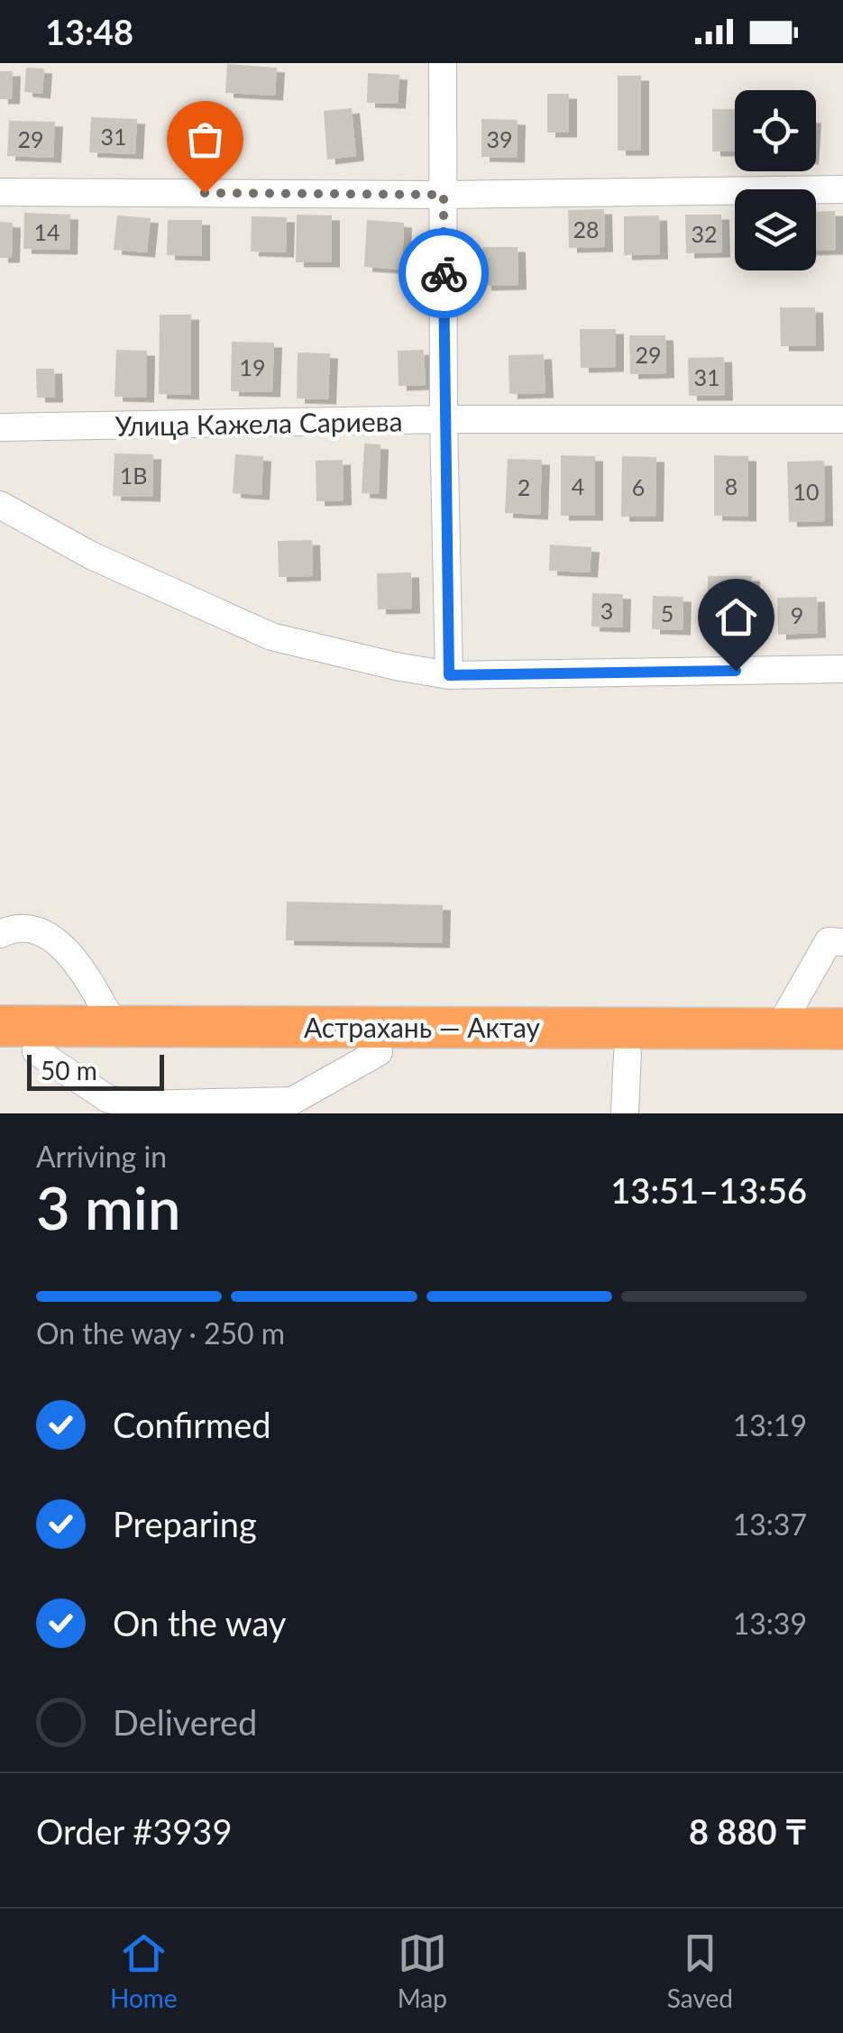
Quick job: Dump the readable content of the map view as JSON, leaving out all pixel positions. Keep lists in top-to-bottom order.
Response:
{
  "streets": {
    "highway": ["Астрахань — Актау"],
    "street": ["Улица Кажела Сариева"]
  },
  "house_numbers": [
    "31",
    "29",
    "39",
    "28",
    "14",
    "32",
    "29",
    "19",
    "31",
    "1В",
    "4",
    "8",
    "2",
    "6",
    "10",
    "3",
    "5",
    "9"
  ],
  "scale_bar": "50 m",
  "page": {
    "status": "13:48",
    "scale": "50 m",
    "heading": ["3 min", "Arriving in", "13:51–13:56"],
    "panel": ["Order #3939", "8 880 ₸"],
    "bar": "On the way · 250 m",
    "list": [
      ["Confirmed", "13:19"],
      ["Preparing", "13:37"],
      ["On the way", "13:39"],
      "Delivered"
    ],
    "tabs": ["Home", "Map", "Saved"]
  }
}
